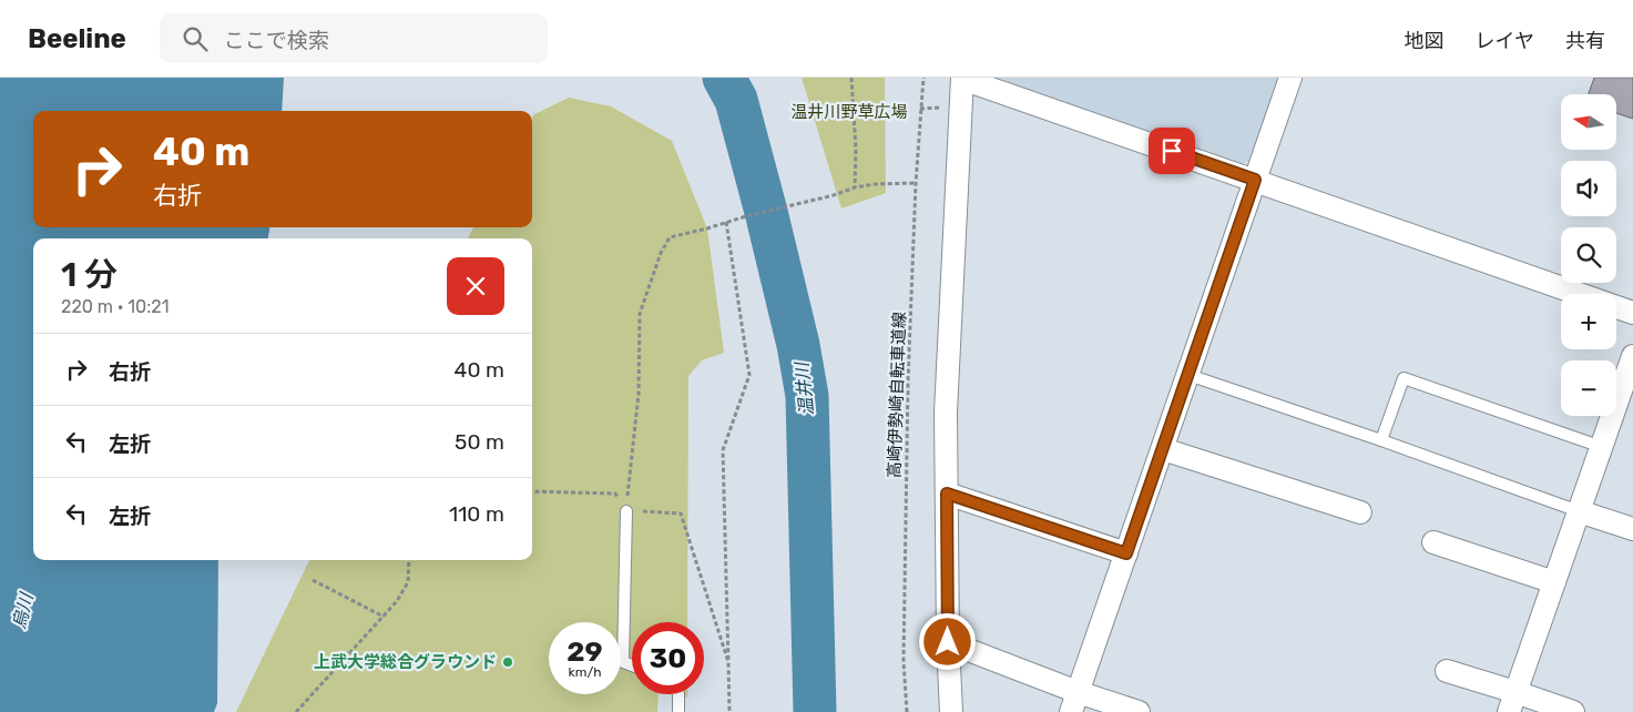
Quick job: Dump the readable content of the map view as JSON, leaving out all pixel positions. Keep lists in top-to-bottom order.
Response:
{
  "streets": {
    "path": ["高崎伊勢崎自転車道線"]
  },
  "water": ["温井川", "烏川"],
  "parks": ["温井川野草広場"],
  "places": ["上武大学総合グラウンド"],
  "north": "left",
  "page": {
    "header": "Beeline",
    "search": "ここで検索",
    "nav": ["地図", "レイヤ", "共有"],
    "map_buttons": ["+", "−"],
    "turn": ["40 m", "右折"],
    "heading": ["1 分", "220 m · 10:21"],
    "list": [
      {
        "name": "右折",
        "value": "40 m"
      },
      {
        "name": "左折",
        "value": "50 m"
      },
      {
        "name": "左折",
        "value": "110 m"
      }
    ],
    "speed": "29 km/h",
    "limit": "30"
  }
}
